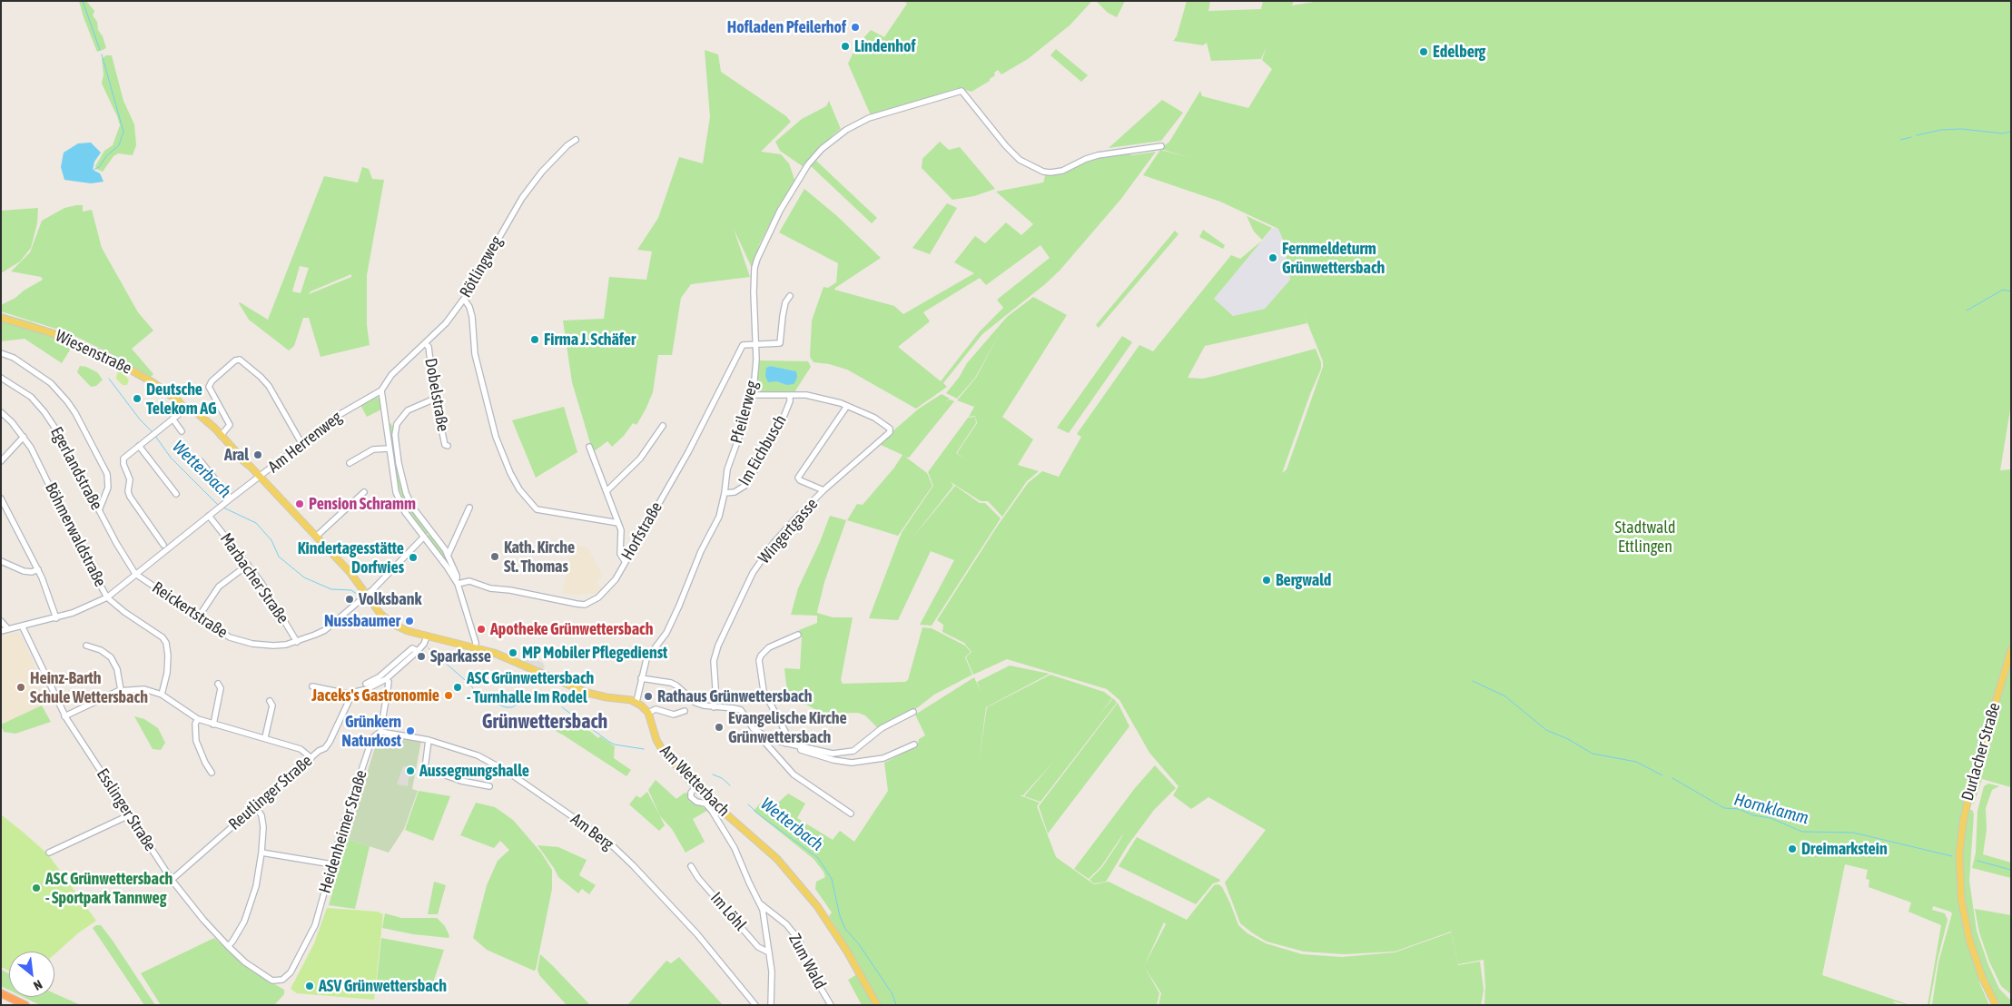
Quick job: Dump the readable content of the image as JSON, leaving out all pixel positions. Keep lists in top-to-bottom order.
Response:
{
  "streets": {
    "main road": ["Wiesenstraße", "Durlacher Straße", "Am Wetterbach"],
    "street": [
      "Rötlingweg",
      "Dobelstraße",
      "Pfeilerweg",
      "Am Herrenweg",
      "Im Eichbusch",
      "Egerlandstraße",
      "Horfstraße",
      "Wingertgasse",
      "Böhmerwaldstraße",
      "Marbacher Straße",
      "Reickertstraße",
      "Reutlinger Straße",
      "Esslinger Straße",
      "Heidenheimer Straße",
      "Am Berg",
      "Im Löhl",
      "Zum Wald"
    ]
  },
  "crossings": [
    ["Rötlingweg", "Dobelstraße"],
    ["Rötlingweg", "Am Herrenweg"],
    ["Wiesenstraße", "Am Herrenweg"],
    ["Wiesenstraße", "Reickertstraße"],
    ["Pfeilerweg", "Im Eichbusch"],
    ["Pfeilerweg", "Horfstraße"],
    ["Pfeilerweg", "Am Wetterbach"],
    ["Am Herrenweg", "Egerlandstraße"],
    ["Am Herrenweg", "Böhmerwaldstraße"],
    ["Am Herrenweg", "Marbacher Straße"],
    ["Am Herrenweg", "Reickertstraße"],
    ["Am Herrenweg", "Esslinger Straße"],
    ["Egerlandstraße", "Reickertstraße"],
    ["Marbacher Straße", "Reickertstraße"],
    ["Reutlinger Straße", "Esslinger Straße"],
    ["Esslinger Straße", "Heidenheimer Straße"],
    ["Heidenheimer Straße", "Am Berg"]
  ],
  "districts": ["Grünwettersbach"],
  "water": ["Wetterbach", "Hornklamm"],
  "parks": ["Stadtwald Ettlingen"],
  "places": [
    "Hofladen Pfeilerhof",
    "Lindenhof",
    "Edelberg",
    "Fernmeldeturm Grünwettersbach",
    "Firma J. Schäfer",
    "Deutsche Telekom AG",
    "Aral",
    "Pension Schramm",
    "Kath. Kirche St. Thomas",
    "Kindertagesstätte Dorfwies",
    "Bergwald",
    "Volksbank",
    "Nussbaumer",
    "Apotheke Grünwettersbach",
    "MP Mobiler Pflegedienst",
    "Sparkasse",
    "Heinz-Barth Schule Wettersbach",
    "ASC Grünwettersbach - Turnhalle Im Rodel",
    "Jaceks's Gastronomie",
    "Rathaus Grünwettersbach",
    "Evangelische Kirche Grünwettersbach",
    "Grünkern Naturkost",
    "Aussegnungshalle",
    "Dreimarkstein",
    "ASC Grünwettersbach - Sportpark Tannweg",
    "ASV Grünwettersbach"
  ],
  "north": "bottom right"
}
